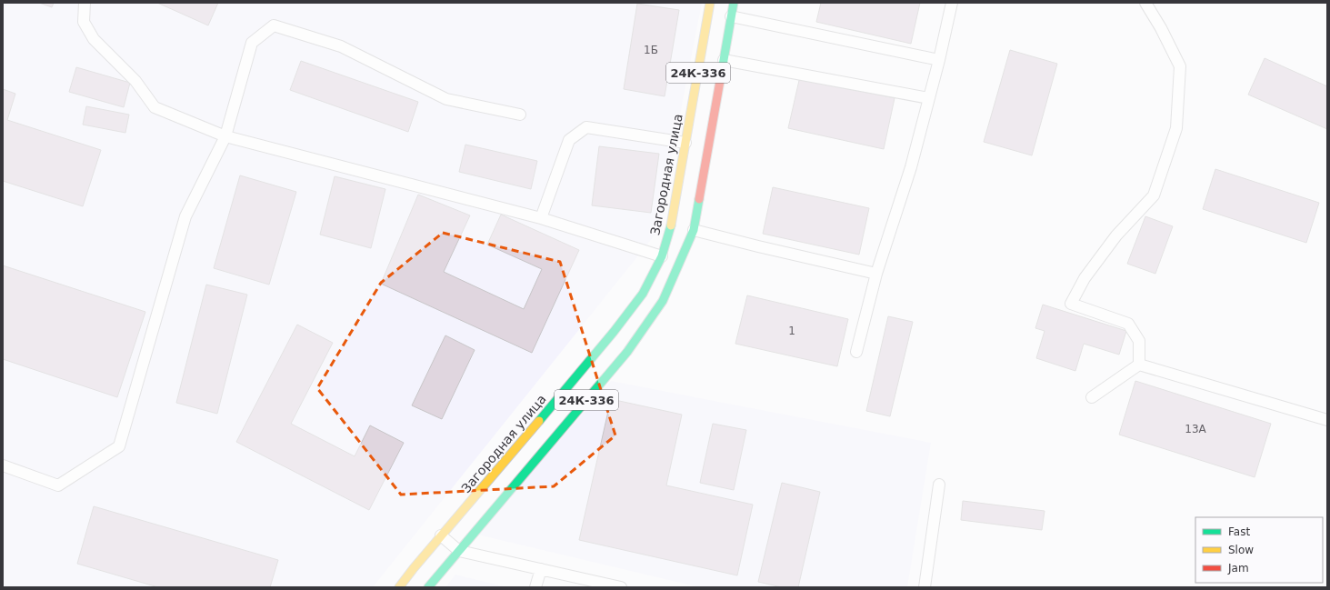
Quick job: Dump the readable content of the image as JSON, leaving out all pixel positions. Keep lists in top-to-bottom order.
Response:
{
  "streets": {
    "main road": ["24К-336", "Загородная улица"]
  },
  "house_numbers": ["1Б", "1", "13А"],
  "legend": ["Fast", "Slow", "Jam"]
}
